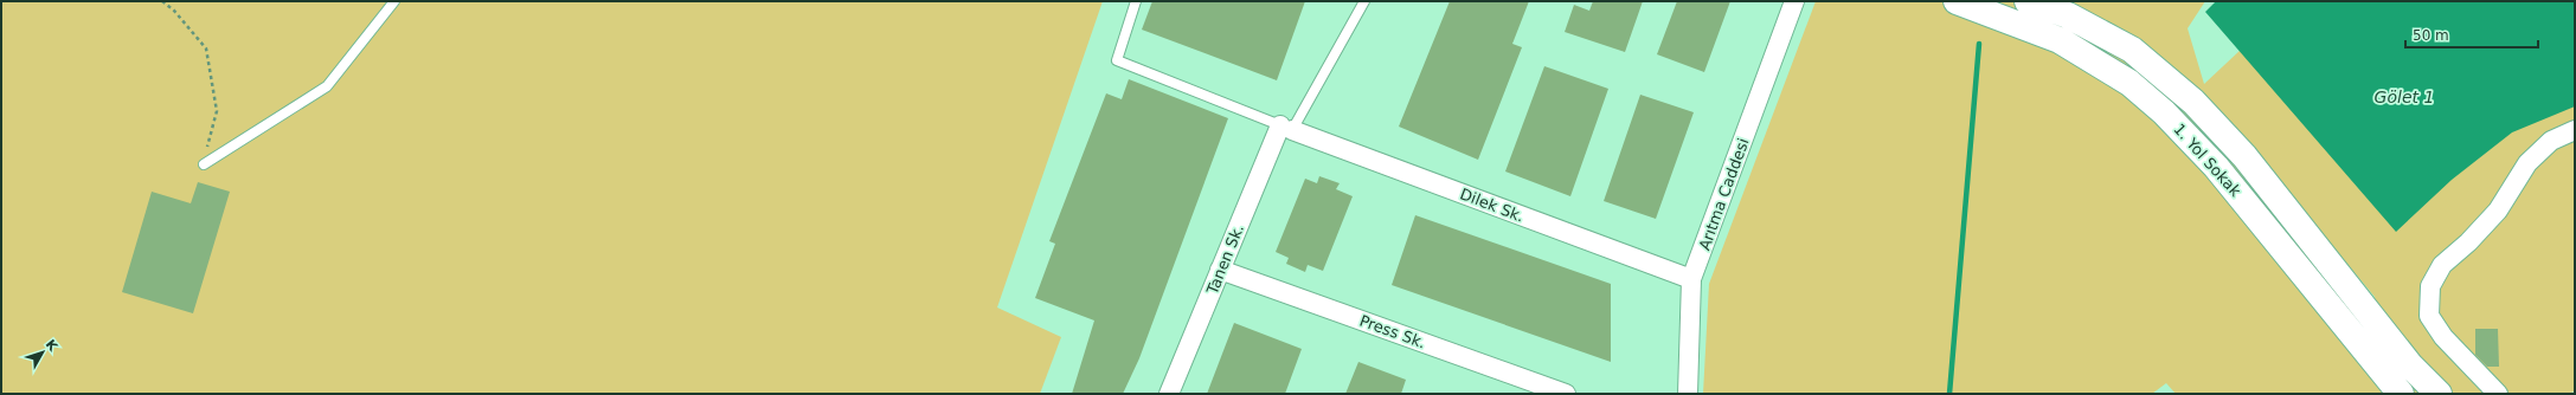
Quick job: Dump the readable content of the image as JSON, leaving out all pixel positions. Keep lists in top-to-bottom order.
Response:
{
  "streets": {
    "main road": ["1. Yol Sokak"],
    "street": [
      "Arıtma Caddesi",
      "Dilek Sk.",
      "Tanen Sk.",
      "Press Sk."
    ]
  },
  "crossings": [
    ["Arıtma Caddesi", "Dilek Sk."],
    ["Dilek Sk.", "Tanen Sk."],
    ["Tanen Sk.", "Press Sk."]
  ],
  "water": ["Gölet 1"],
  "scale_bar": "50 m",
  "north": "top right"
}
